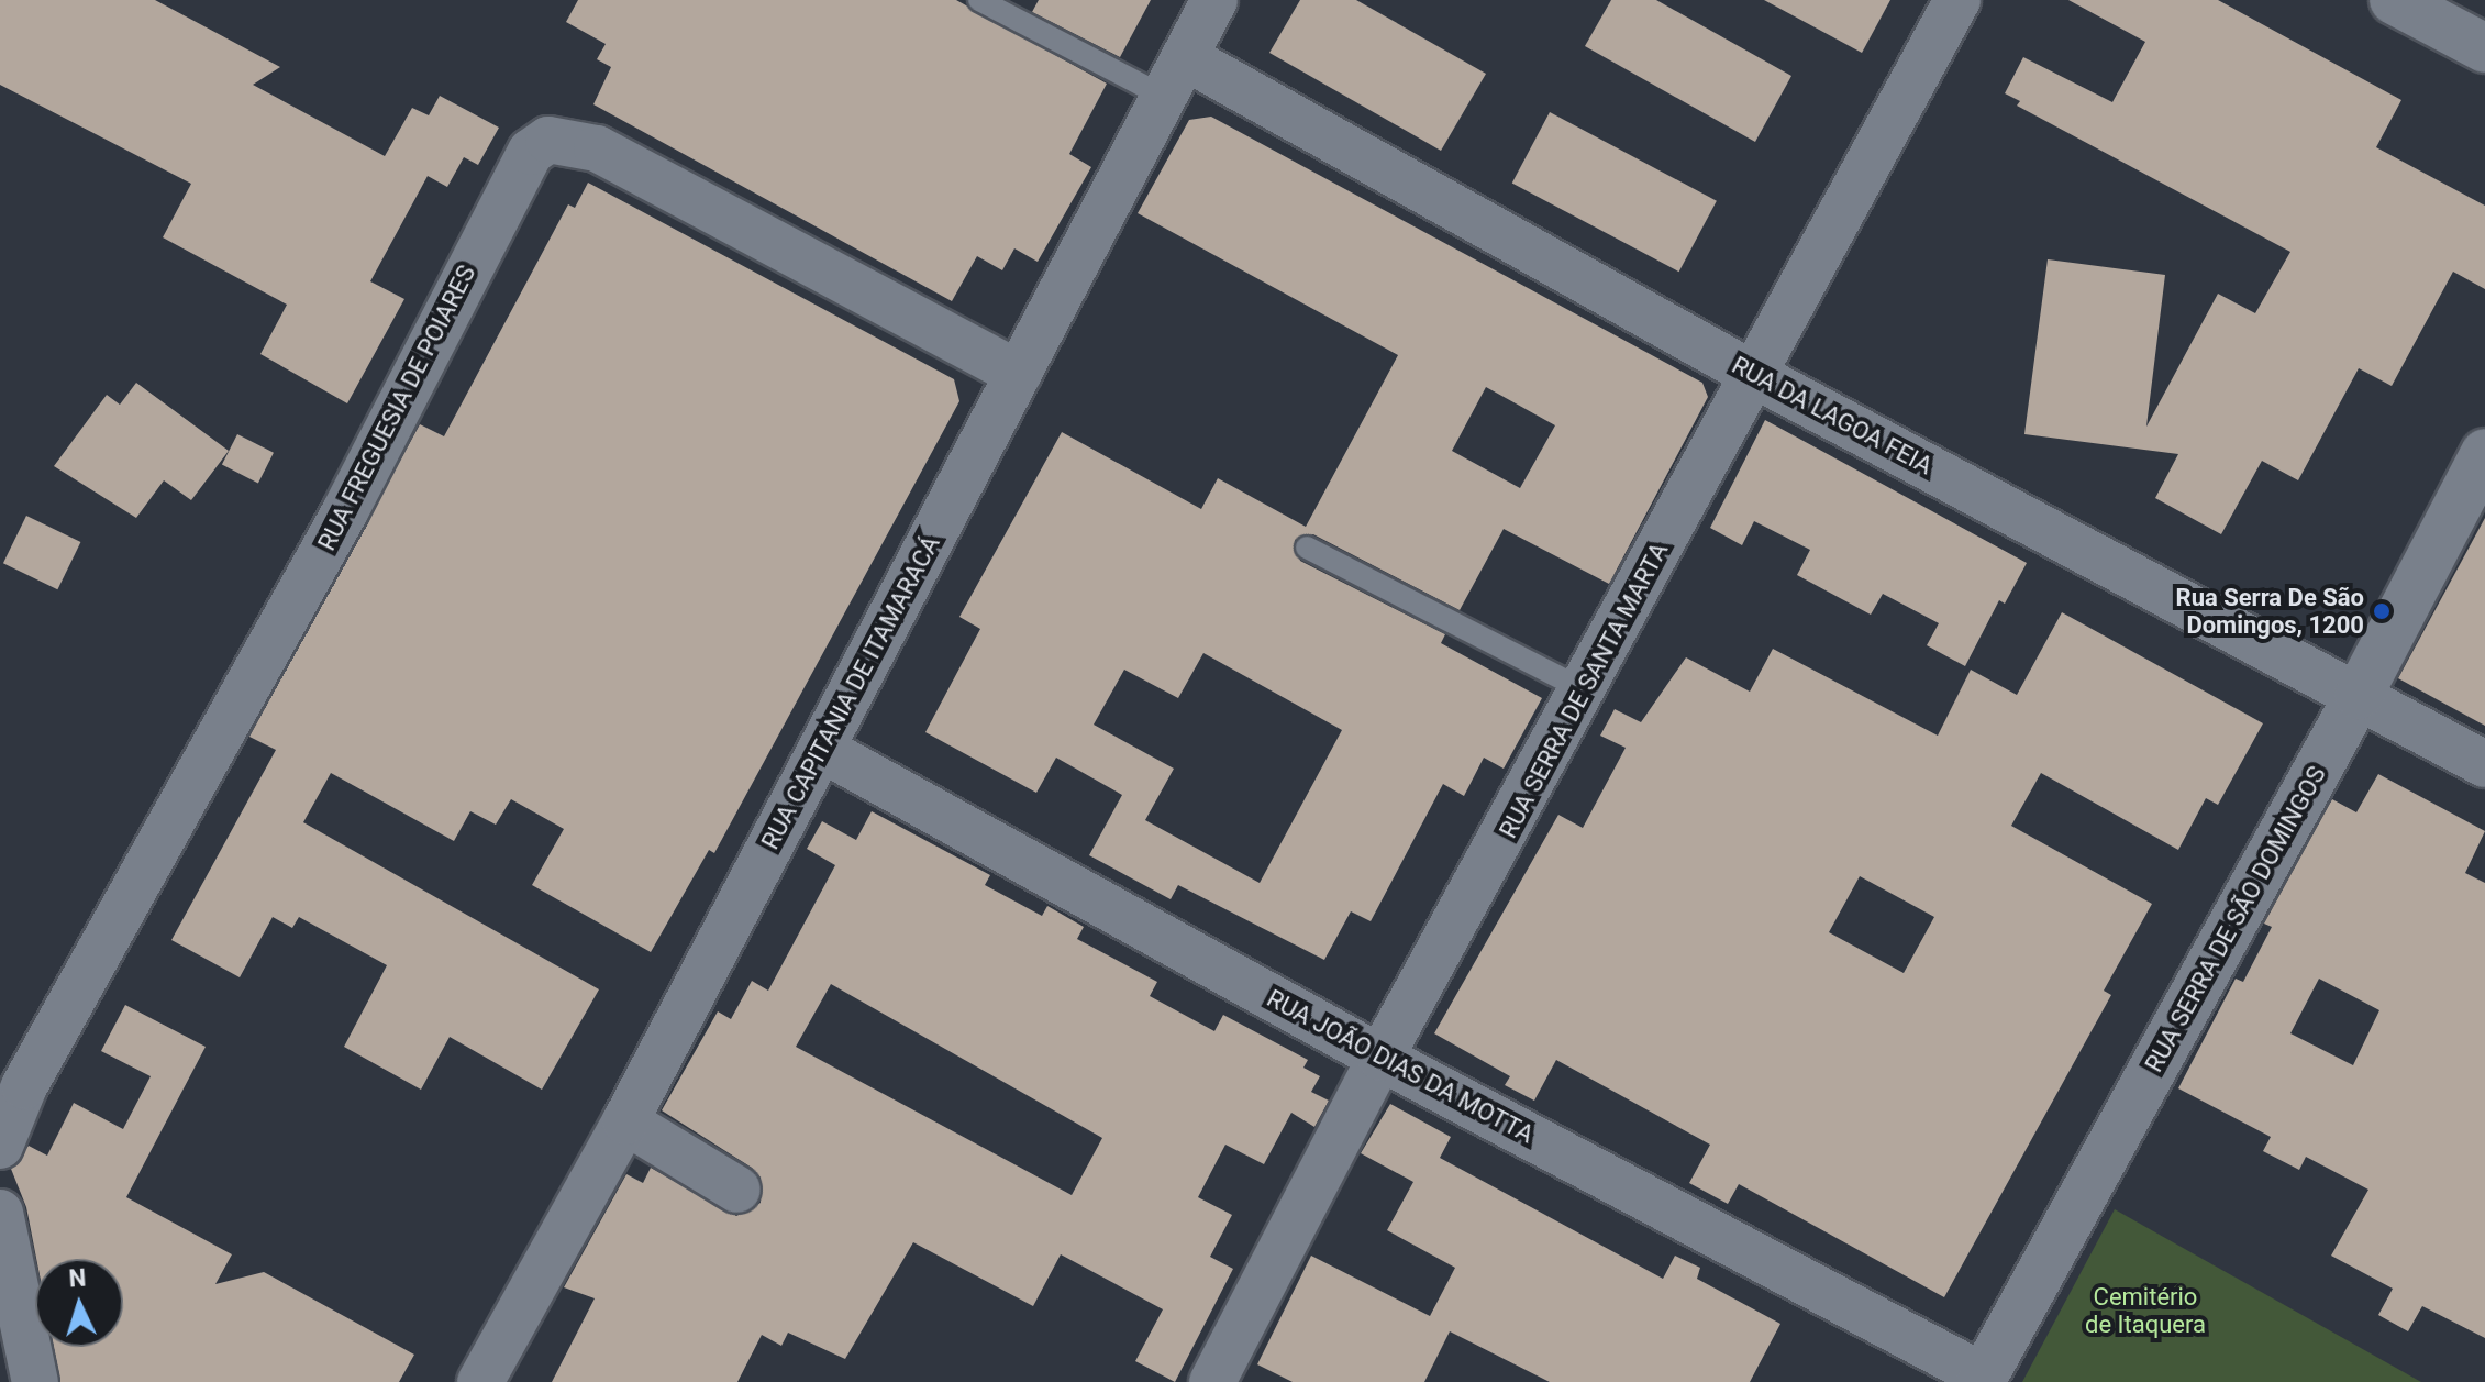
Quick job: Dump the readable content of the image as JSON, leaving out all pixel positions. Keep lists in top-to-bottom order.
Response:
{
  "streets": {
    "main road": ["RUA SERRA DE SÃO DOMINGOS"],
    "street": [
      "RUA FREGUESIA DE POIARES",
      "RUA DA LAGOA FEIA",
      "RUA SERRA DE SANTA MARTA",
      "RUA CAPITANIA DE ITAMARACÁ",
      "RUA JOÃO DIAS DA MOTTA"
    ]
  },
  "crossings": [
    ["RUA FREGUESIA DE POIARES", "RUA CAPITANIA DE ITAMARACÁ"],
    ["RUA DA LAGOA FEIA", "RUA SERRA DE SANTA MARTA"],
    ["RUA DA LAGOA FEIA", "RUA CAPITANIA DE ITAMARACÁ"],
    ["RUA DA LAGOA FEIA", "RUA SERRA DE SÃO DOMINGOS"],
    ["RUA SERRA DE SANTA MARTA", "RUA JOÃO DIAS DA MOTTA"],
    ["RUA CAPITANIA DE ITAMARACÁ", "RUA JOÃO DIAS DA MOTTA"],
    ["RUA SERRA DE SÃO DOMINGOS", "RUA JOÃO DIAS DA MOTTA"]
  ],
  "parks": ["Cemitério de Itaquera"],
  "places": ["Rua Serra De São Domingos, 1200"],
  "north": "top"
}
